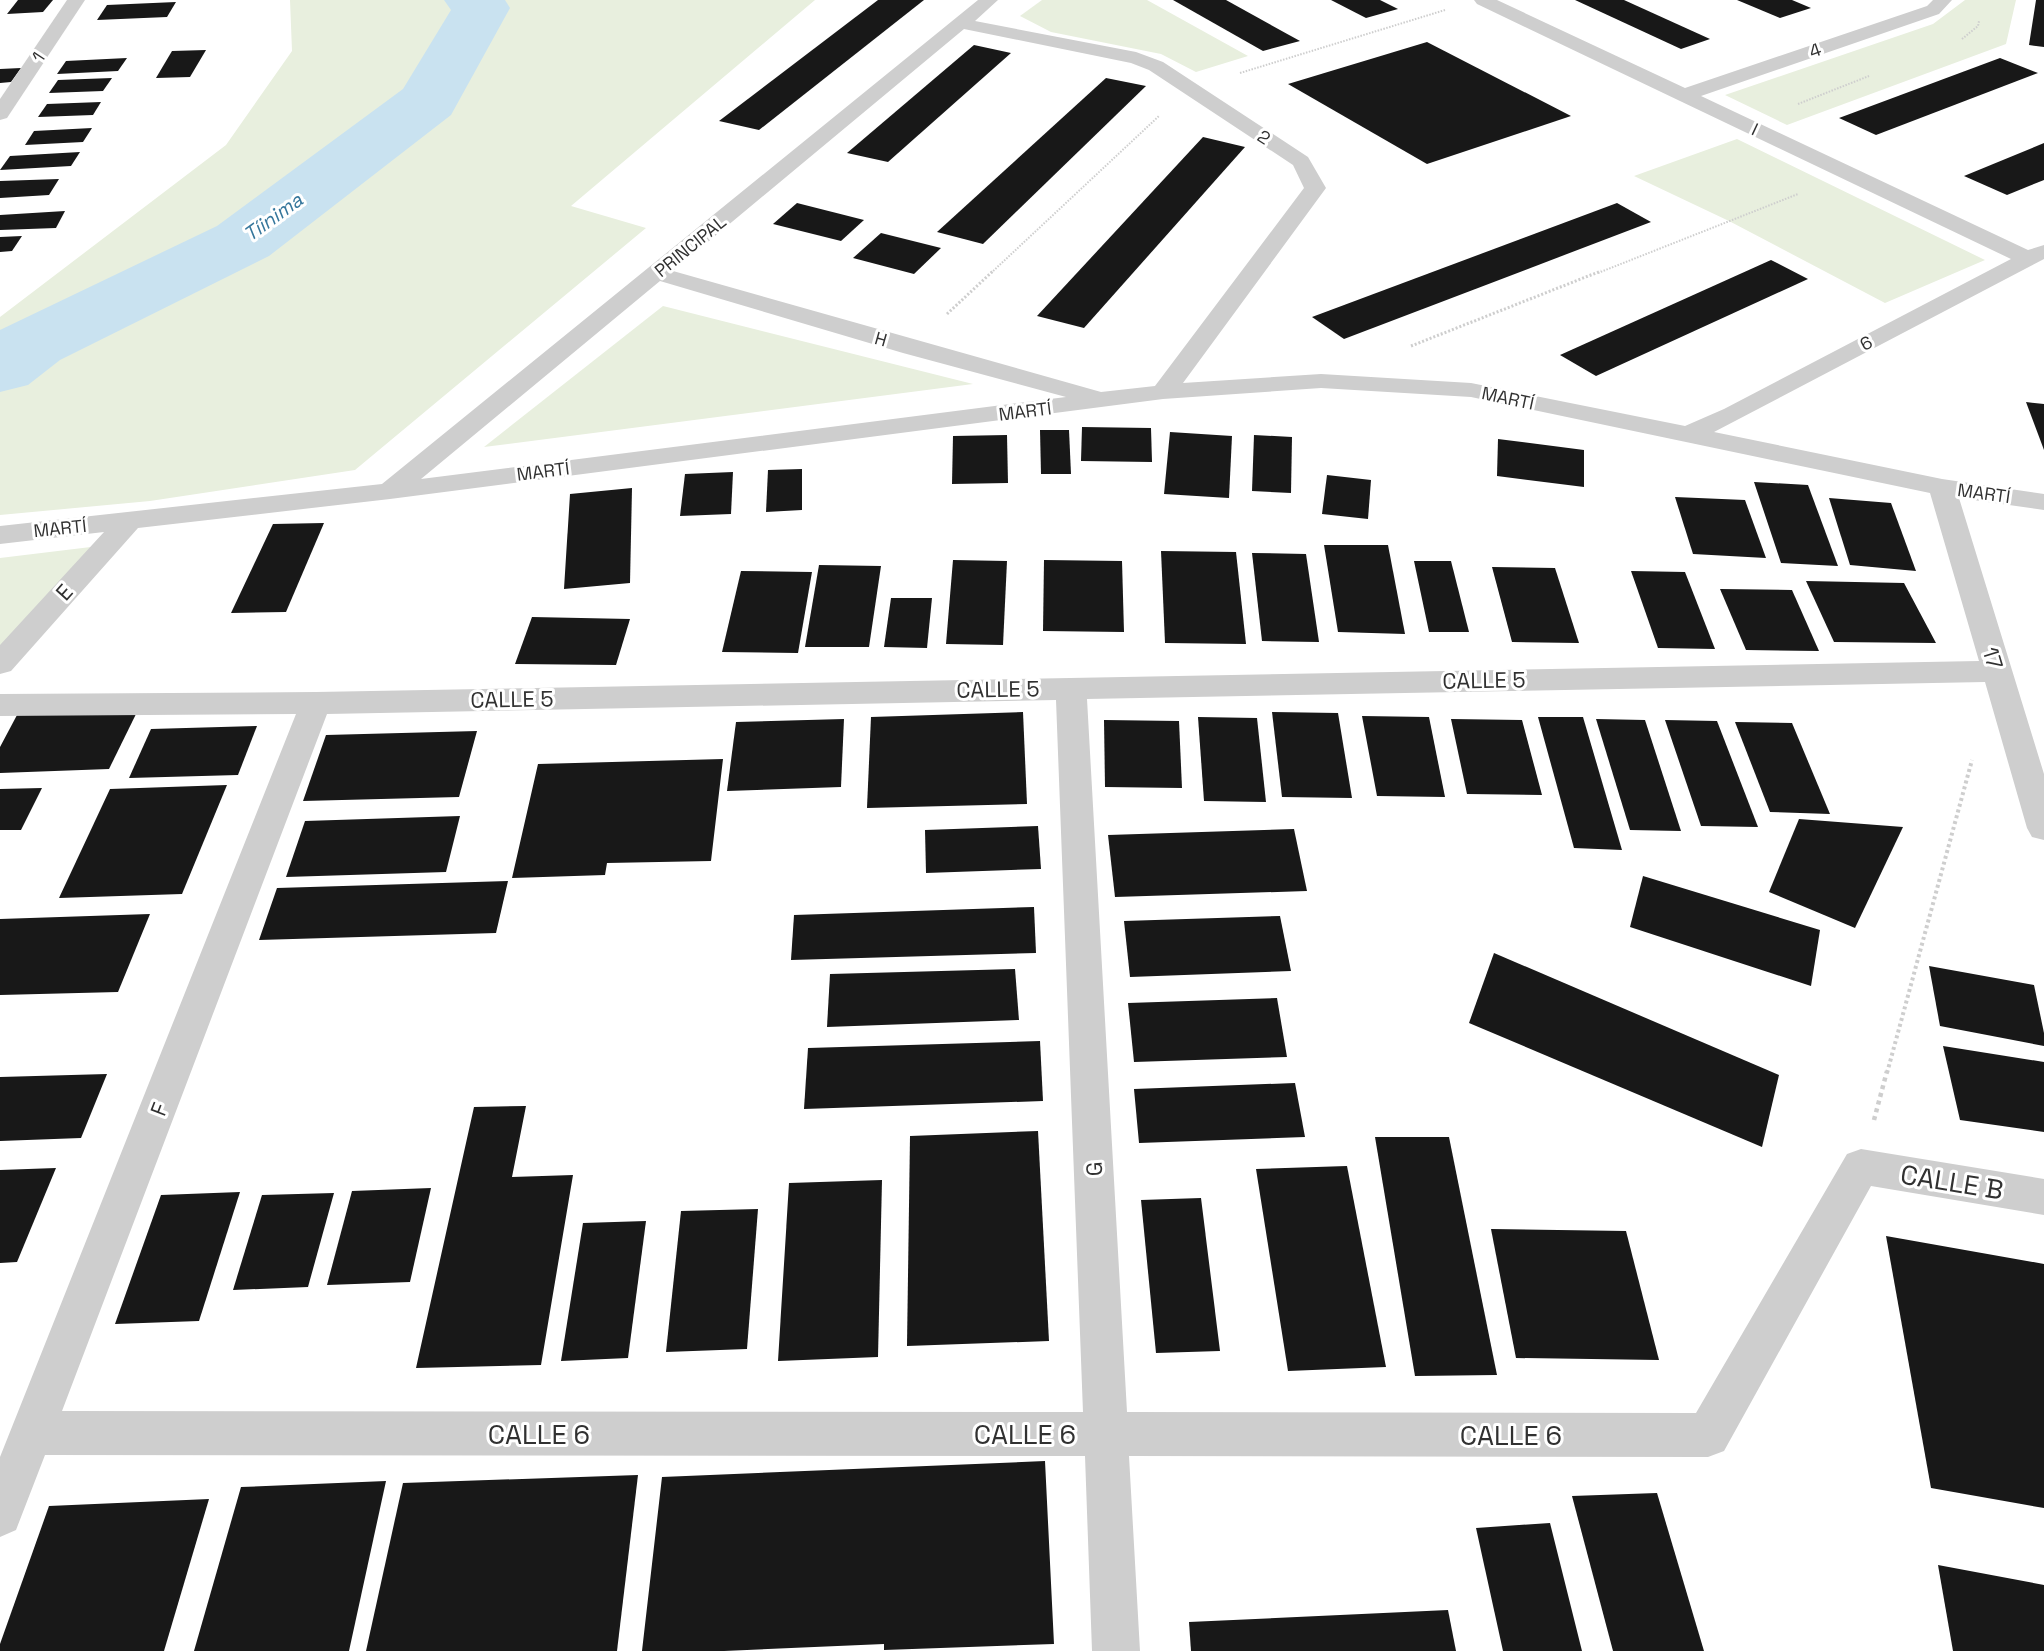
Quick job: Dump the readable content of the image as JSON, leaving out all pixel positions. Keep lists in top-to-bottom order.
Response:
{
  "streets": {
    "street": [
      "4",
      "1",
      "I",
      "2",
      "PRINCIPAL",
      "H",
      "6",
      "MARTÍ",
      "E",
      "17",
      "CALLE 5",
      "F",
      "G",
      "CALLE B",
      "CALLE 6"
    ]
  },
  "crossings": [
    ["4", "I"],
    ["I", "6"],
    ["2", "PRINCIPAL"],
    ["2", "MARTÍ"],
    ["PRINCIPAL", "H"],
    ["PRINCIPAL", "MARTÍ"],
    ["H", "MARTÍ"],
    ["6", "MARTÍ"],
    ["MARTÍ", "E"],
    ["MARTÍ", "17"],
    ["17", "CALLE 5"],
    ["CALLE 5", "F"],
    ["CALLE 5", "G"],
    ["F", "CALLE 6"],
    ["G", "CALLE 6"],
    ["CALLE B", "CALLE 6"]
  ],
  "water": ["Tíinima"]
}
